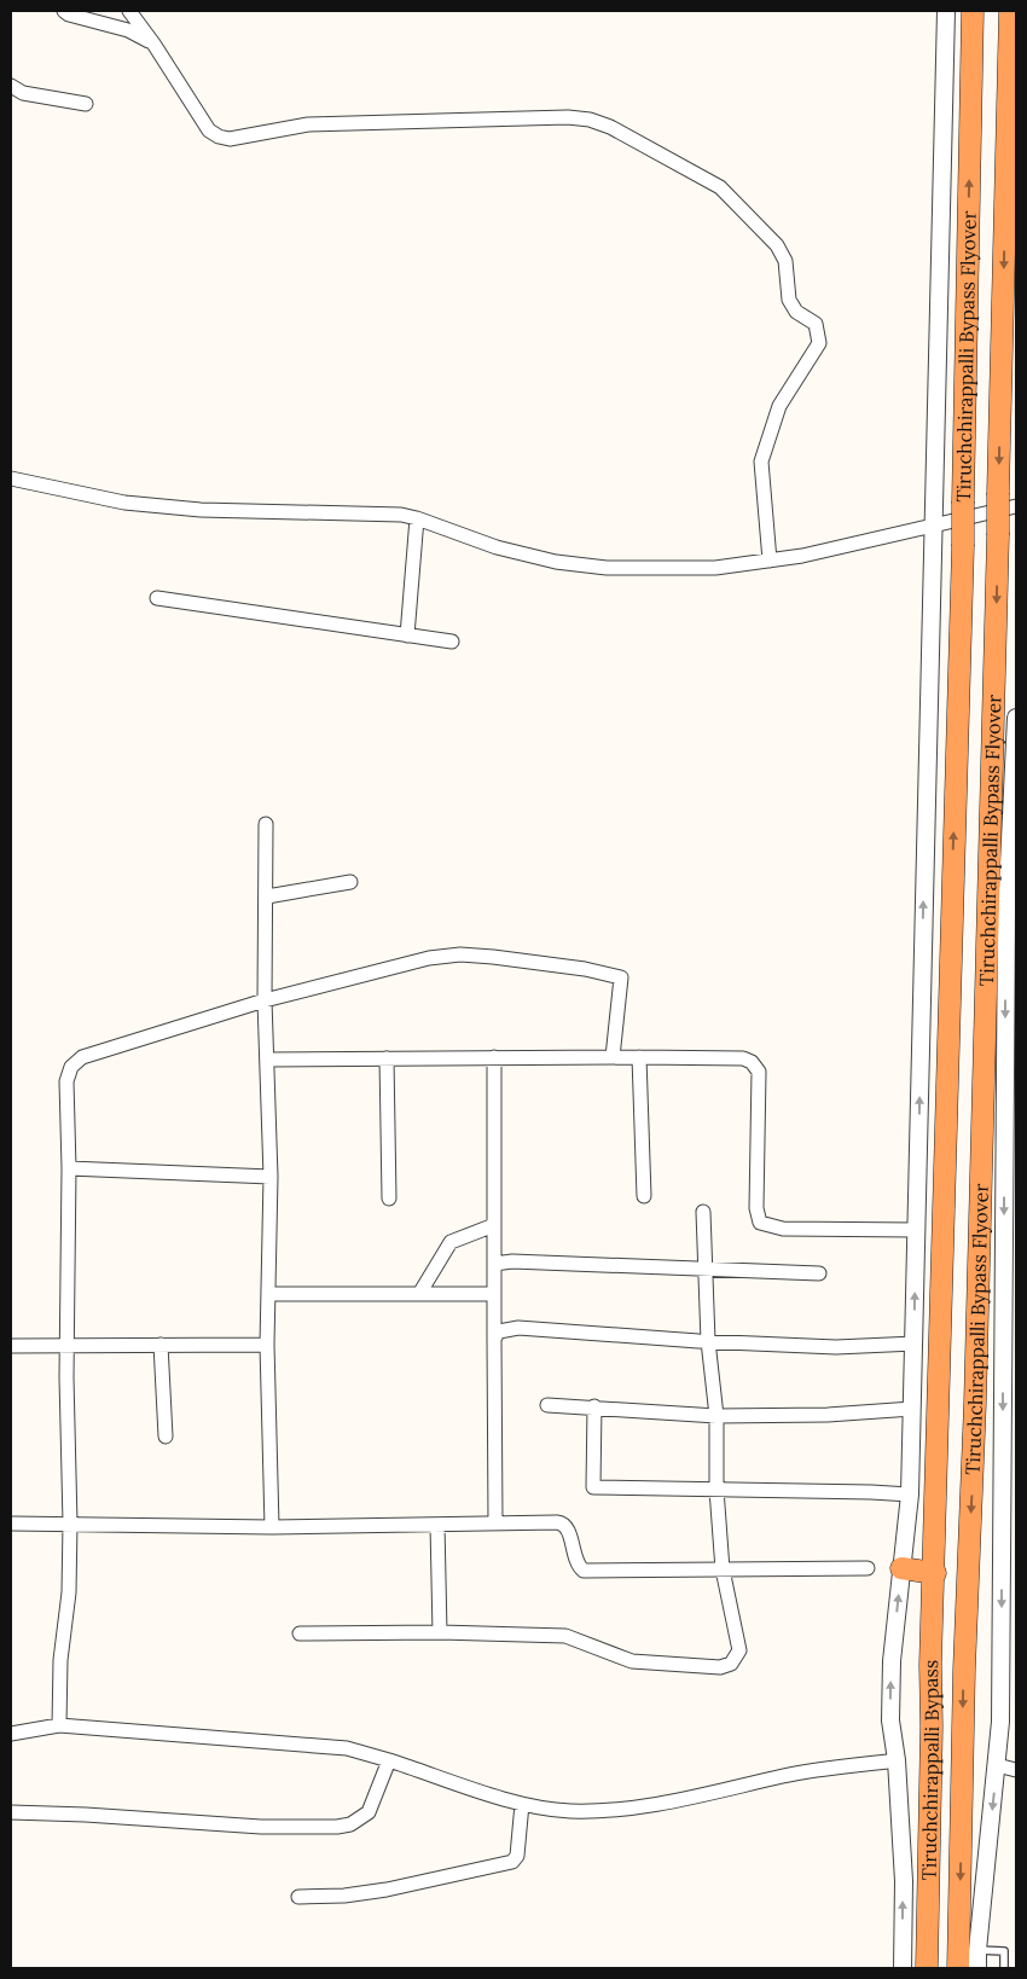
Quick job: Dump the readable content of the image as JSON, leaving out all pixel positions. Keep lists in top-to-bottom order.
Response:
{
  "streets": {
    "highway": ["Tiruchchirappalli Bypass Flyover", "Tiruchchirappalli Bypass"]
  },
  "crossings": [
    ["Tiruchchirappalli Bypass Flyover", "Tiruchchirappalli Bypass"]
  ]
}
